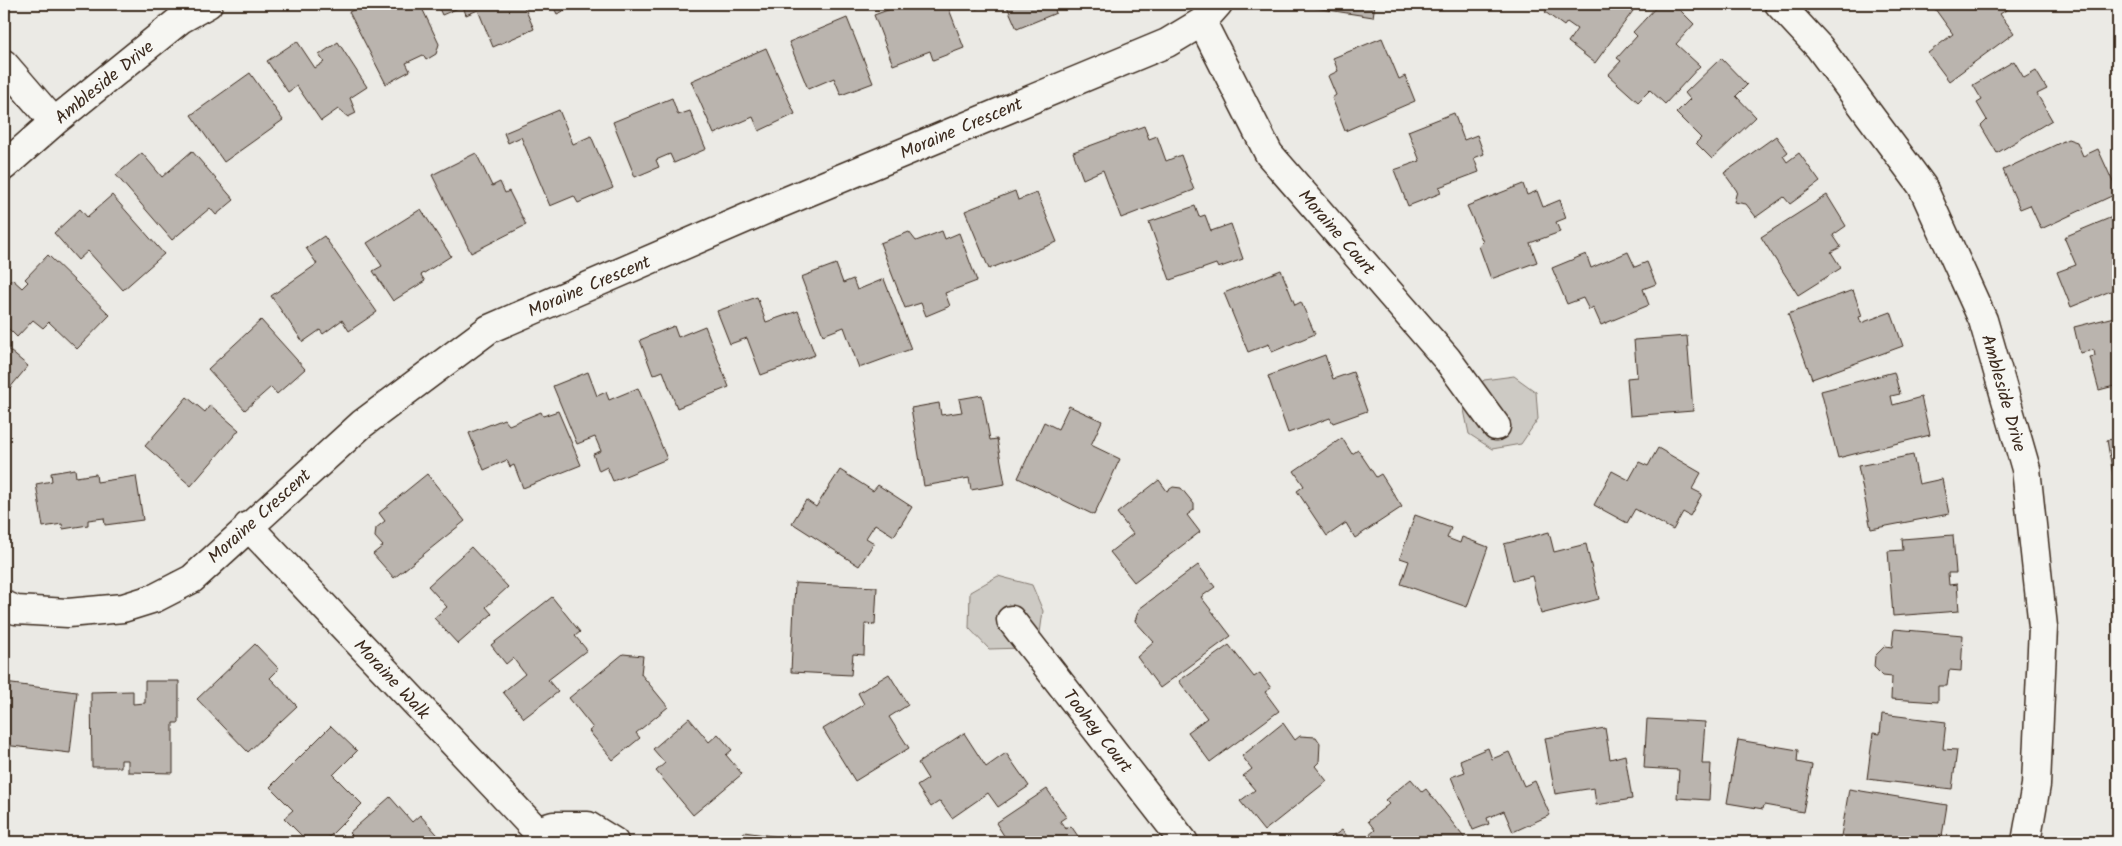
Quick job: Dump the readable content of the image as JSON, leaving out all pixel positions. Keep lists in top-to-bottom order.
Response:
{
  "streets": {
    "street": [
      "Ambleside Drive",
      "Moraine Crescent",
      "Moraine Court",
      "Moraine Walk",
      "Toohey Court"
    ]
  },
  "crossings": [
    ["Moraine Crescent", "Moraine Court"],
    ["Moraine Crescent", "Moraine Walk"]
  ]
}
